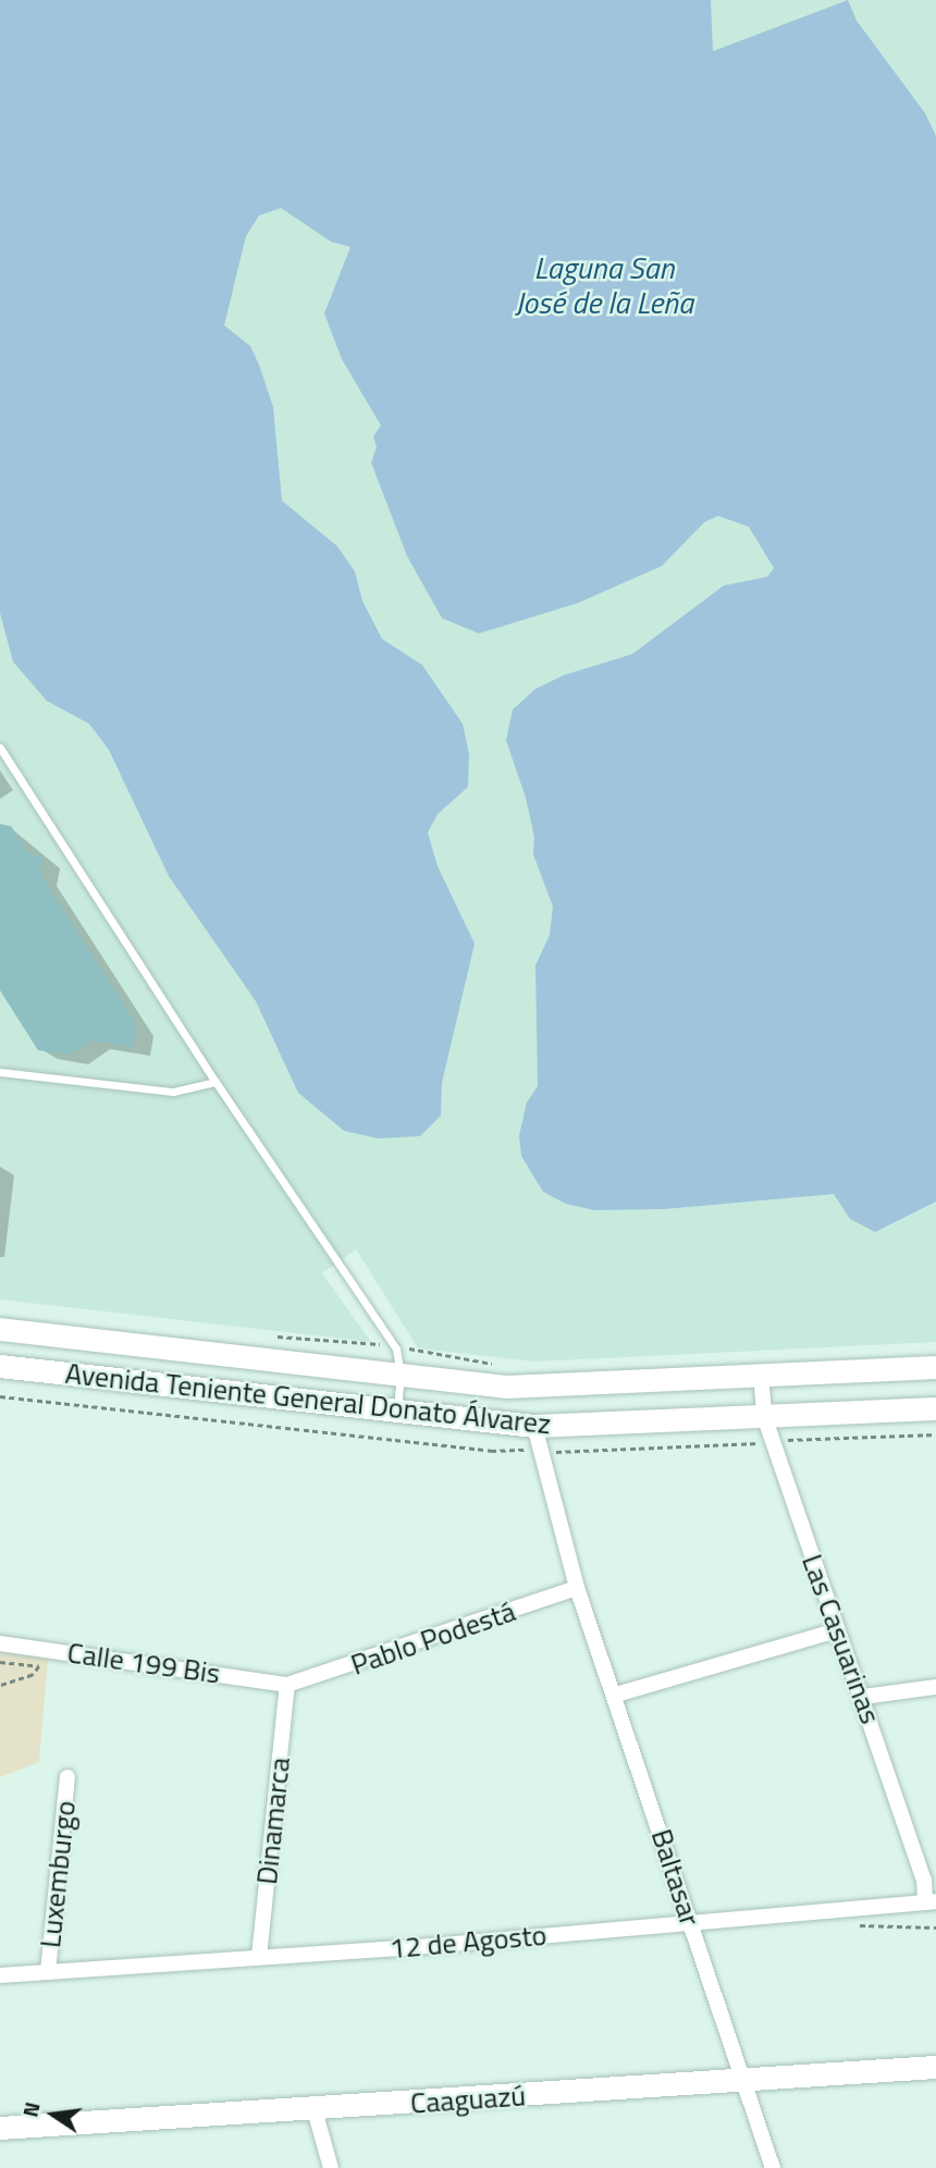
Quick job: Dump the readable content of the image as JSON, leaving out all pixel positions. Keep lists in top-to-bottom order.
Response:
{
  "streets": {
    "main road": ["Avenida Teniente General Donato Álvarez", "Caaguazú"],
    "street": [
      "Pablo Podestá",
      "Las Casuarinas",
      "Calle 199 Bis",
      "Dinamarca",
      "Luxemburgo",
      "Baltasar",
      "12 de Agosto"
    ]
  },
  "crossings": [
    ["Avenida Teniente General Donato Álvarez", "Las Casuarinas"],
    ["Avenida Teniente General Donato Álvarez", "Baltasar"],
    ["Pablo Podestá", "Calle 199 Bis"],
    ["Pablo Podestá", "Dinamarca"],
    ["Pablo Podestá", "Baltasar"],
    ["Las Casuarinas", "12 de Agosto"],
    ["Calle 199 Bis", "Dinamarca"],
    ["Dinamarca", "12 de Agosto"],
    ["Luxemburgo", "12 de Agosto"],
    ["Baltasar", "12 de Agosto"],
    ["Baltasar", "Caaguazú"]
  ],
  "water": ["Laguna San José de la Leña"],
  "north": "left"
}
